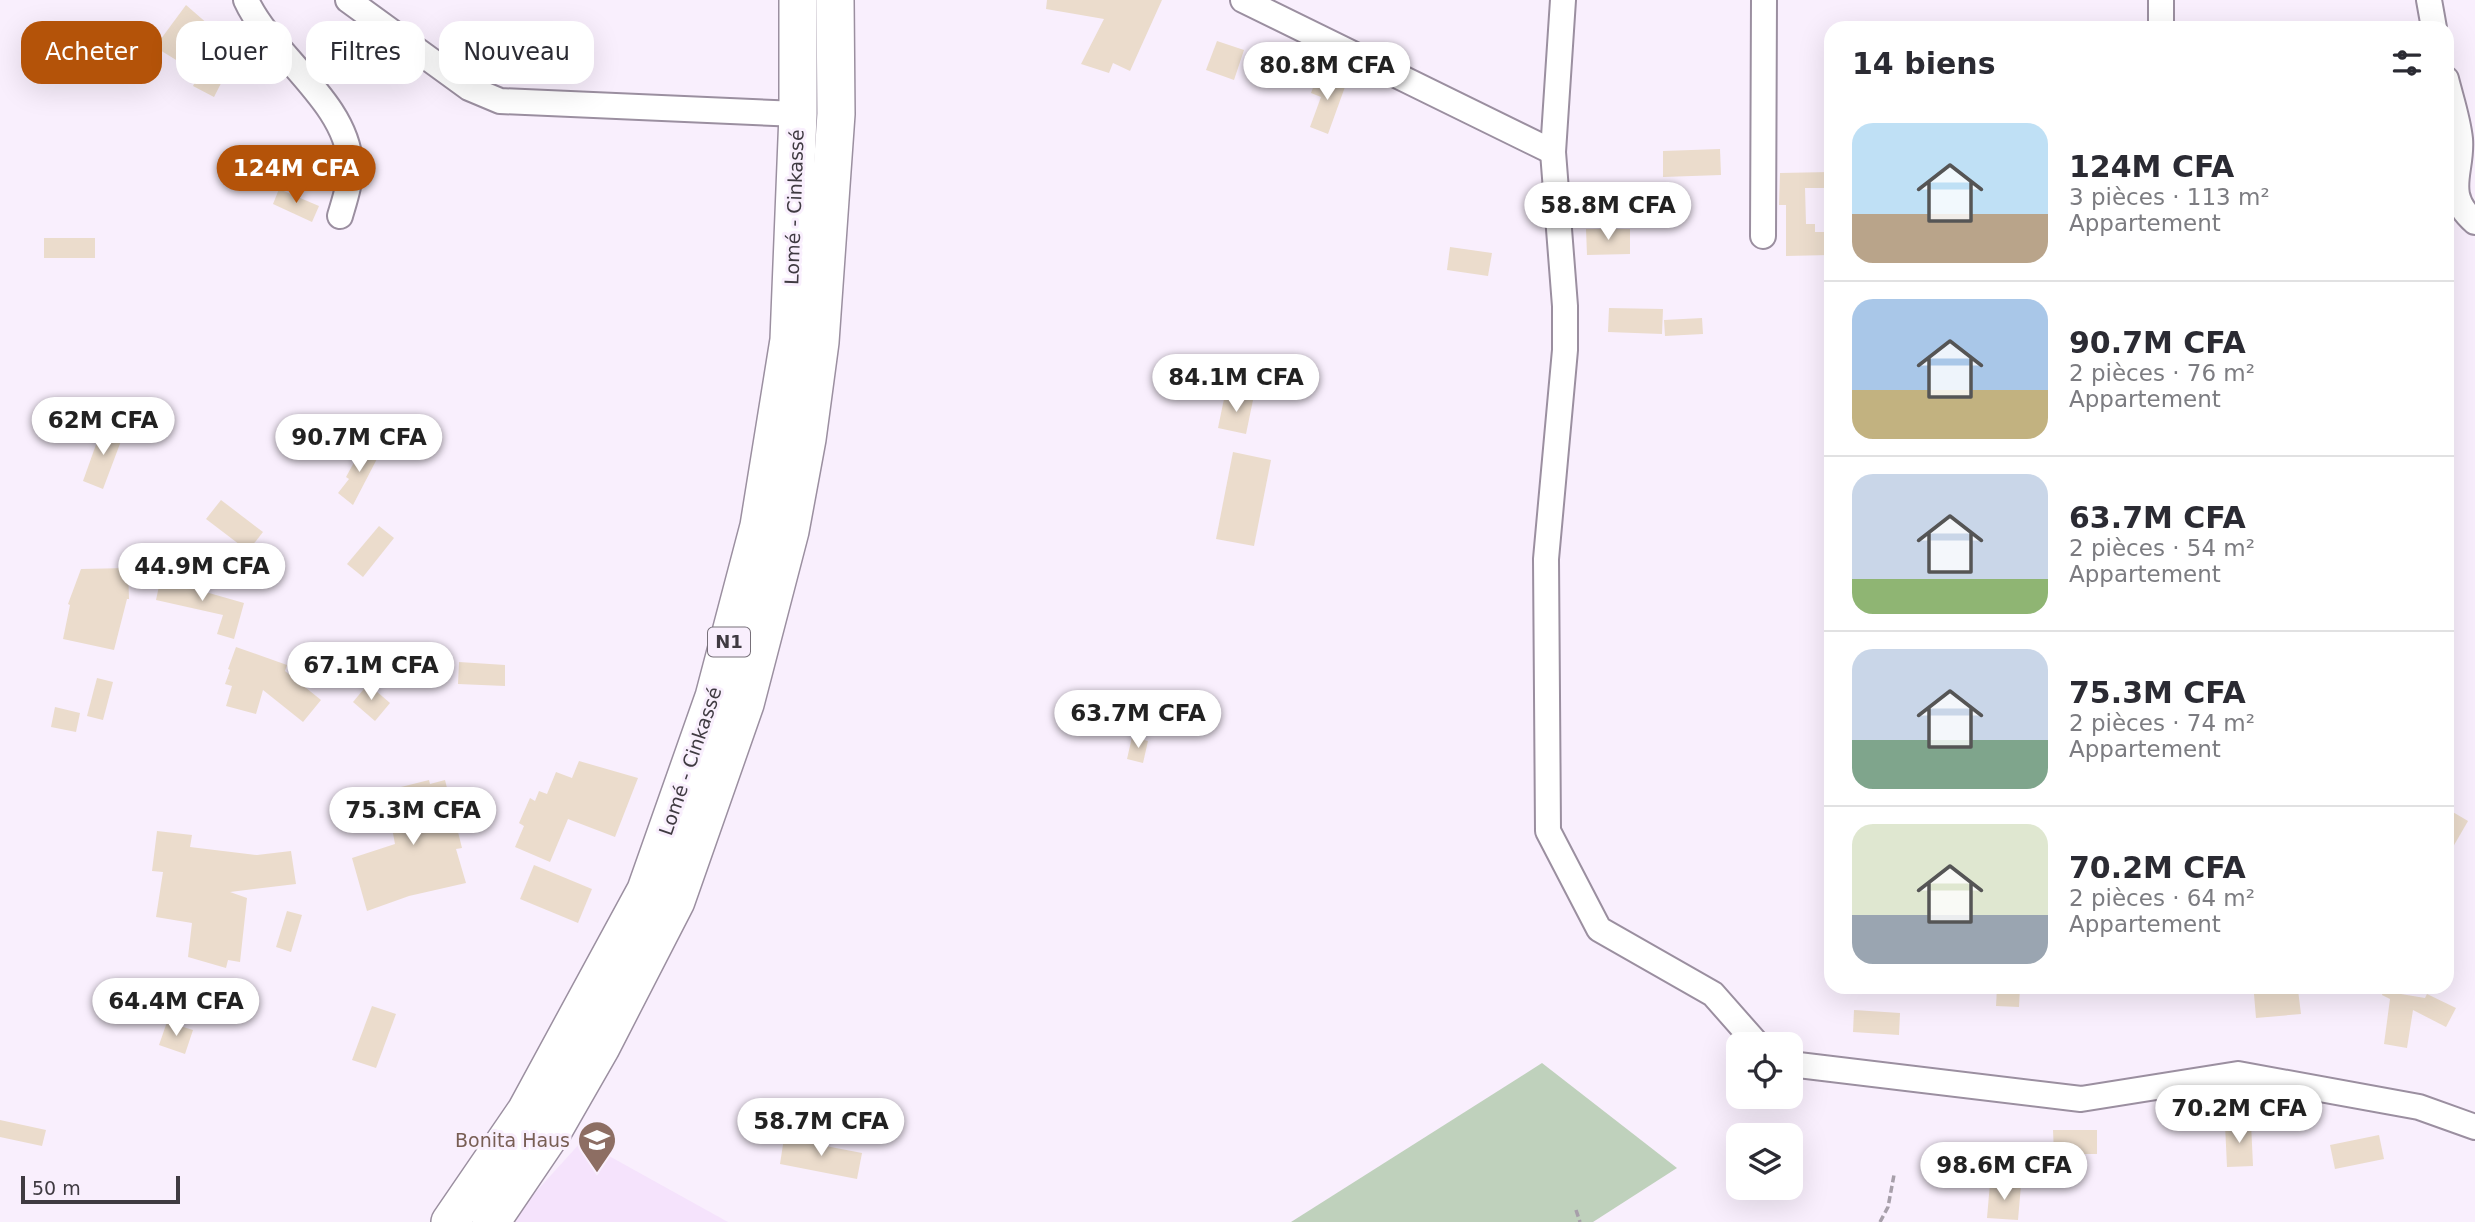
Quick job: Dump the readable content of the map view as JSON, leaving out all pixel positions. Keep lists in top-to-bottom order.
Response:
{
  "streets": {
    "highway": ["Lomé - Cinkassé", "N1"]
  },
  "places": {
    "school or university": ["Bonita Haus"]
  },
  "scale_bar": "50 m",
  "page": {
    "chip": [
      "Acheter",
      "Louer",
      "Filtres",
      "Nouveau"
    ],
    "heading": "14 biens",
    "price": [
      "80.8M CFA",
      "124M CFA",
      "58.8M CFA",
      "84.1M CFA",
      "62M CFA",
      "90.7M CFA",
      "44.9M CFA",
      "67.1M CFA",
      "63.7M CFA",
      "75.3M CFA",
      "64.4M CFA",
      "70.2M CFA",
      "58.7M CFA",
      "98.6M CFA"
    ],
    "list": [
      {
        "name": "124M CFA",
        "note": "3 pièces · 113 m² · Appartement"
      },
      {
        "name": "90.7M CFA",
        "note": "2 pièces · 76 m² · Appartement"
      },
      {
        "name": "63.7M CFA",
        "note": "2 pièces · 54 m² · Appartement"
      },
      {
        "name": "75.3M CFA",
        "note": "2 pièces · 74 m² · Appartement"
      },
      {
        "name": "70.2M CFA",
        "note": "2 pièces · 64 m² · Appartement"
      }
    ],
    "scale": "50 m"
  }
}
